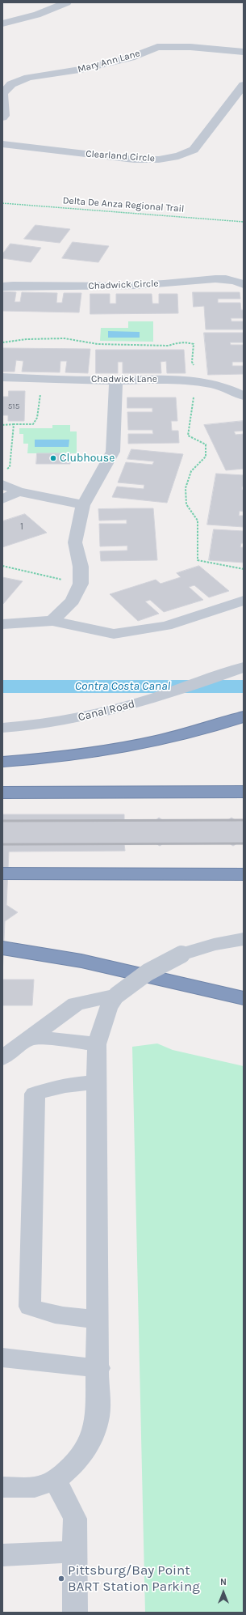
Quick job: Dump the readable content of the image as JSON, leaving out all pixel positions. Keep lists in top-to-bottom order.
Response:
{
  "streets": {
    "street": [
      "Mary Ann Lane",
      "Clearland Circle",
      "Chadwick Circle",
      "Chadwick Lane",
      "Canal Road"
    ],
    "path": ["Delta De Anza Regional Trail"]
  },
  "water": ["Contra Costa Canal"],
  "places": ["Clubhouse", "Pittsburg/Bay Point BART Station Parking"],
  "house_numbers": ["515", "1"],
  "north": "top"
}
